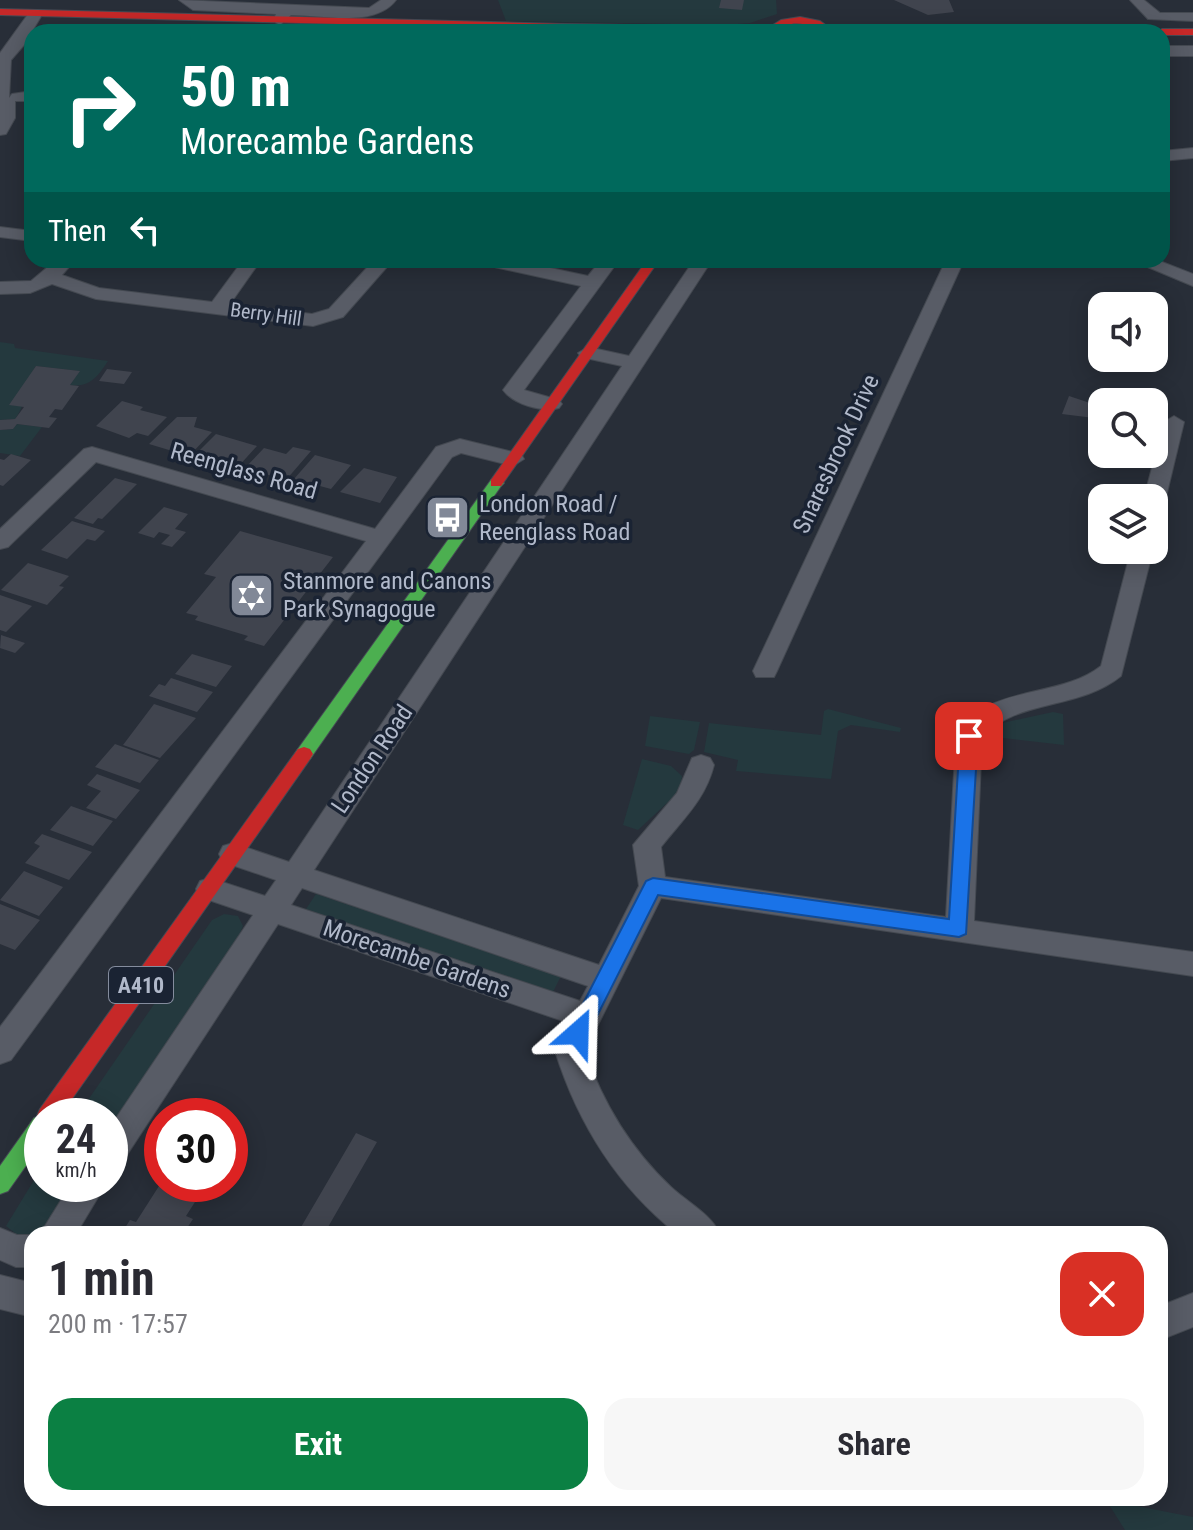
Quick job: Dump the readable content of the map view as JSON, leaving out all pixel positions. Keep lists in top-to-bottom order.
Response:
{
  "streets": {
    "main road": ["A410"],
    "street": [
      "Berry Hill",
      "Snaresbrook Drive",
      "Reenglass Road",
      "London Road",
      "Morecambe Gardens"
    ]
  },
  "crossings": [
    ["London Road", "Morecambe Gardens"],
    ["Morecambe Gardens", "A410"]
  ],
  "places": {
    "bus stop": ["London Road / Reenglass Road"],
    "synagogue": ["Stanmore and Canons Park Synagogue"]
  },
  "page": {
    "turn": ["50 m", "Morecambe Gardens"],
    "then": "Then",
    "speed": "24 km/h",
    "limit": "30",
    "heading": ["1 min", "200 m · 17:57"],
    "buttons": ["Exit", "Share"]
  }
}
